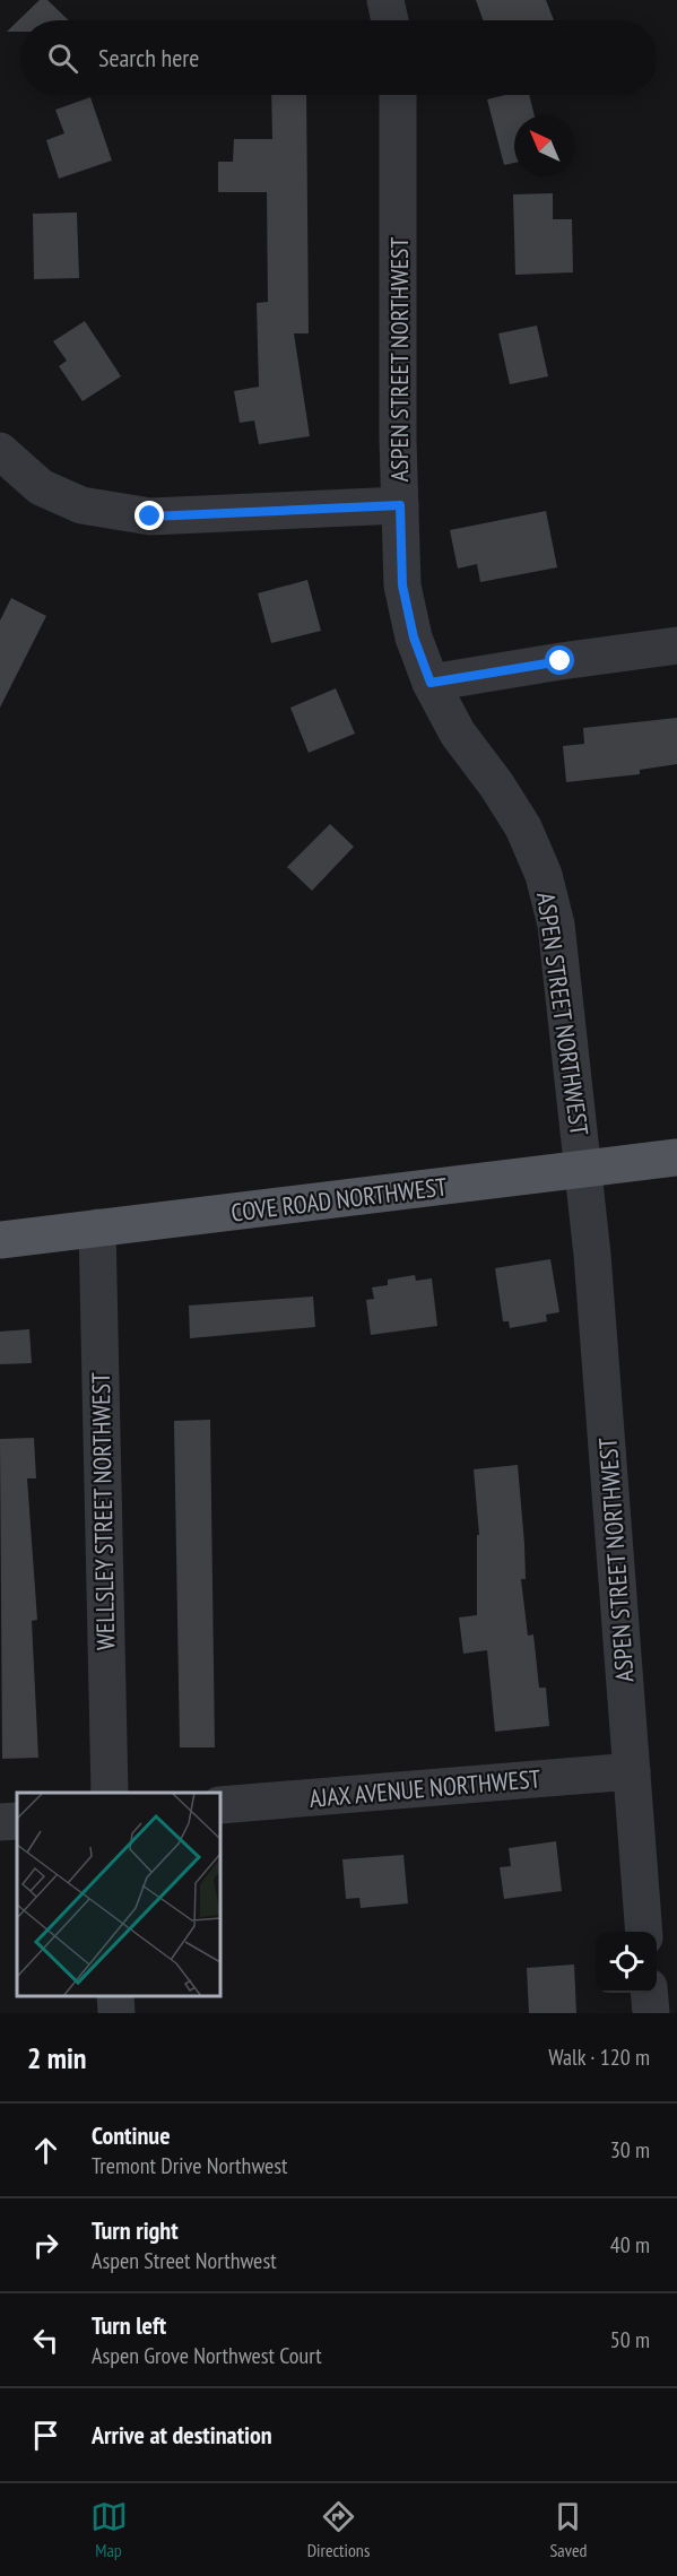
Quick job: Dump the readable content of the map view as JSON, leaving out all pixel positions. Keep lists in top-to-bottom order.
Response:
{
  "streets": {
    "main road": ["COVE ROAD NORTHWEST"],
    "street": ["ASPEN STREET NORTHWEST", "WELLSLEY STREET NORTHWEST", "AJAX AVENUE NORTHWEST"]
  },
  "crossings": [
    ["ASPEN STREET NORTHWEST", "COVE ROAD NORTHWEST"],
    ["ASPEN STREET NORTHWEST", "AJAX AVENUE NORTHWEST"],
    ["COVE ROAD NORTHWEST", "WELLSLEY STREET NORTHWEST"]
  ],
  "north": "top left",
  "page": {
    "search": "Search here",
    "heading": ["2 min", "Walk · 120 m"],
    "list": [
      ["Continue", "Tremont Drive Northwest", "30 m"],
      ["Turn right", "Aspen Street Northwest", "40 m"],
      ["Turn left", "Aspen Grove Northwest Court", "50 m"],
      "Arrive at destination"
    ],
    "nav": ["Map", "Directions", "Saved"]
  }
}
